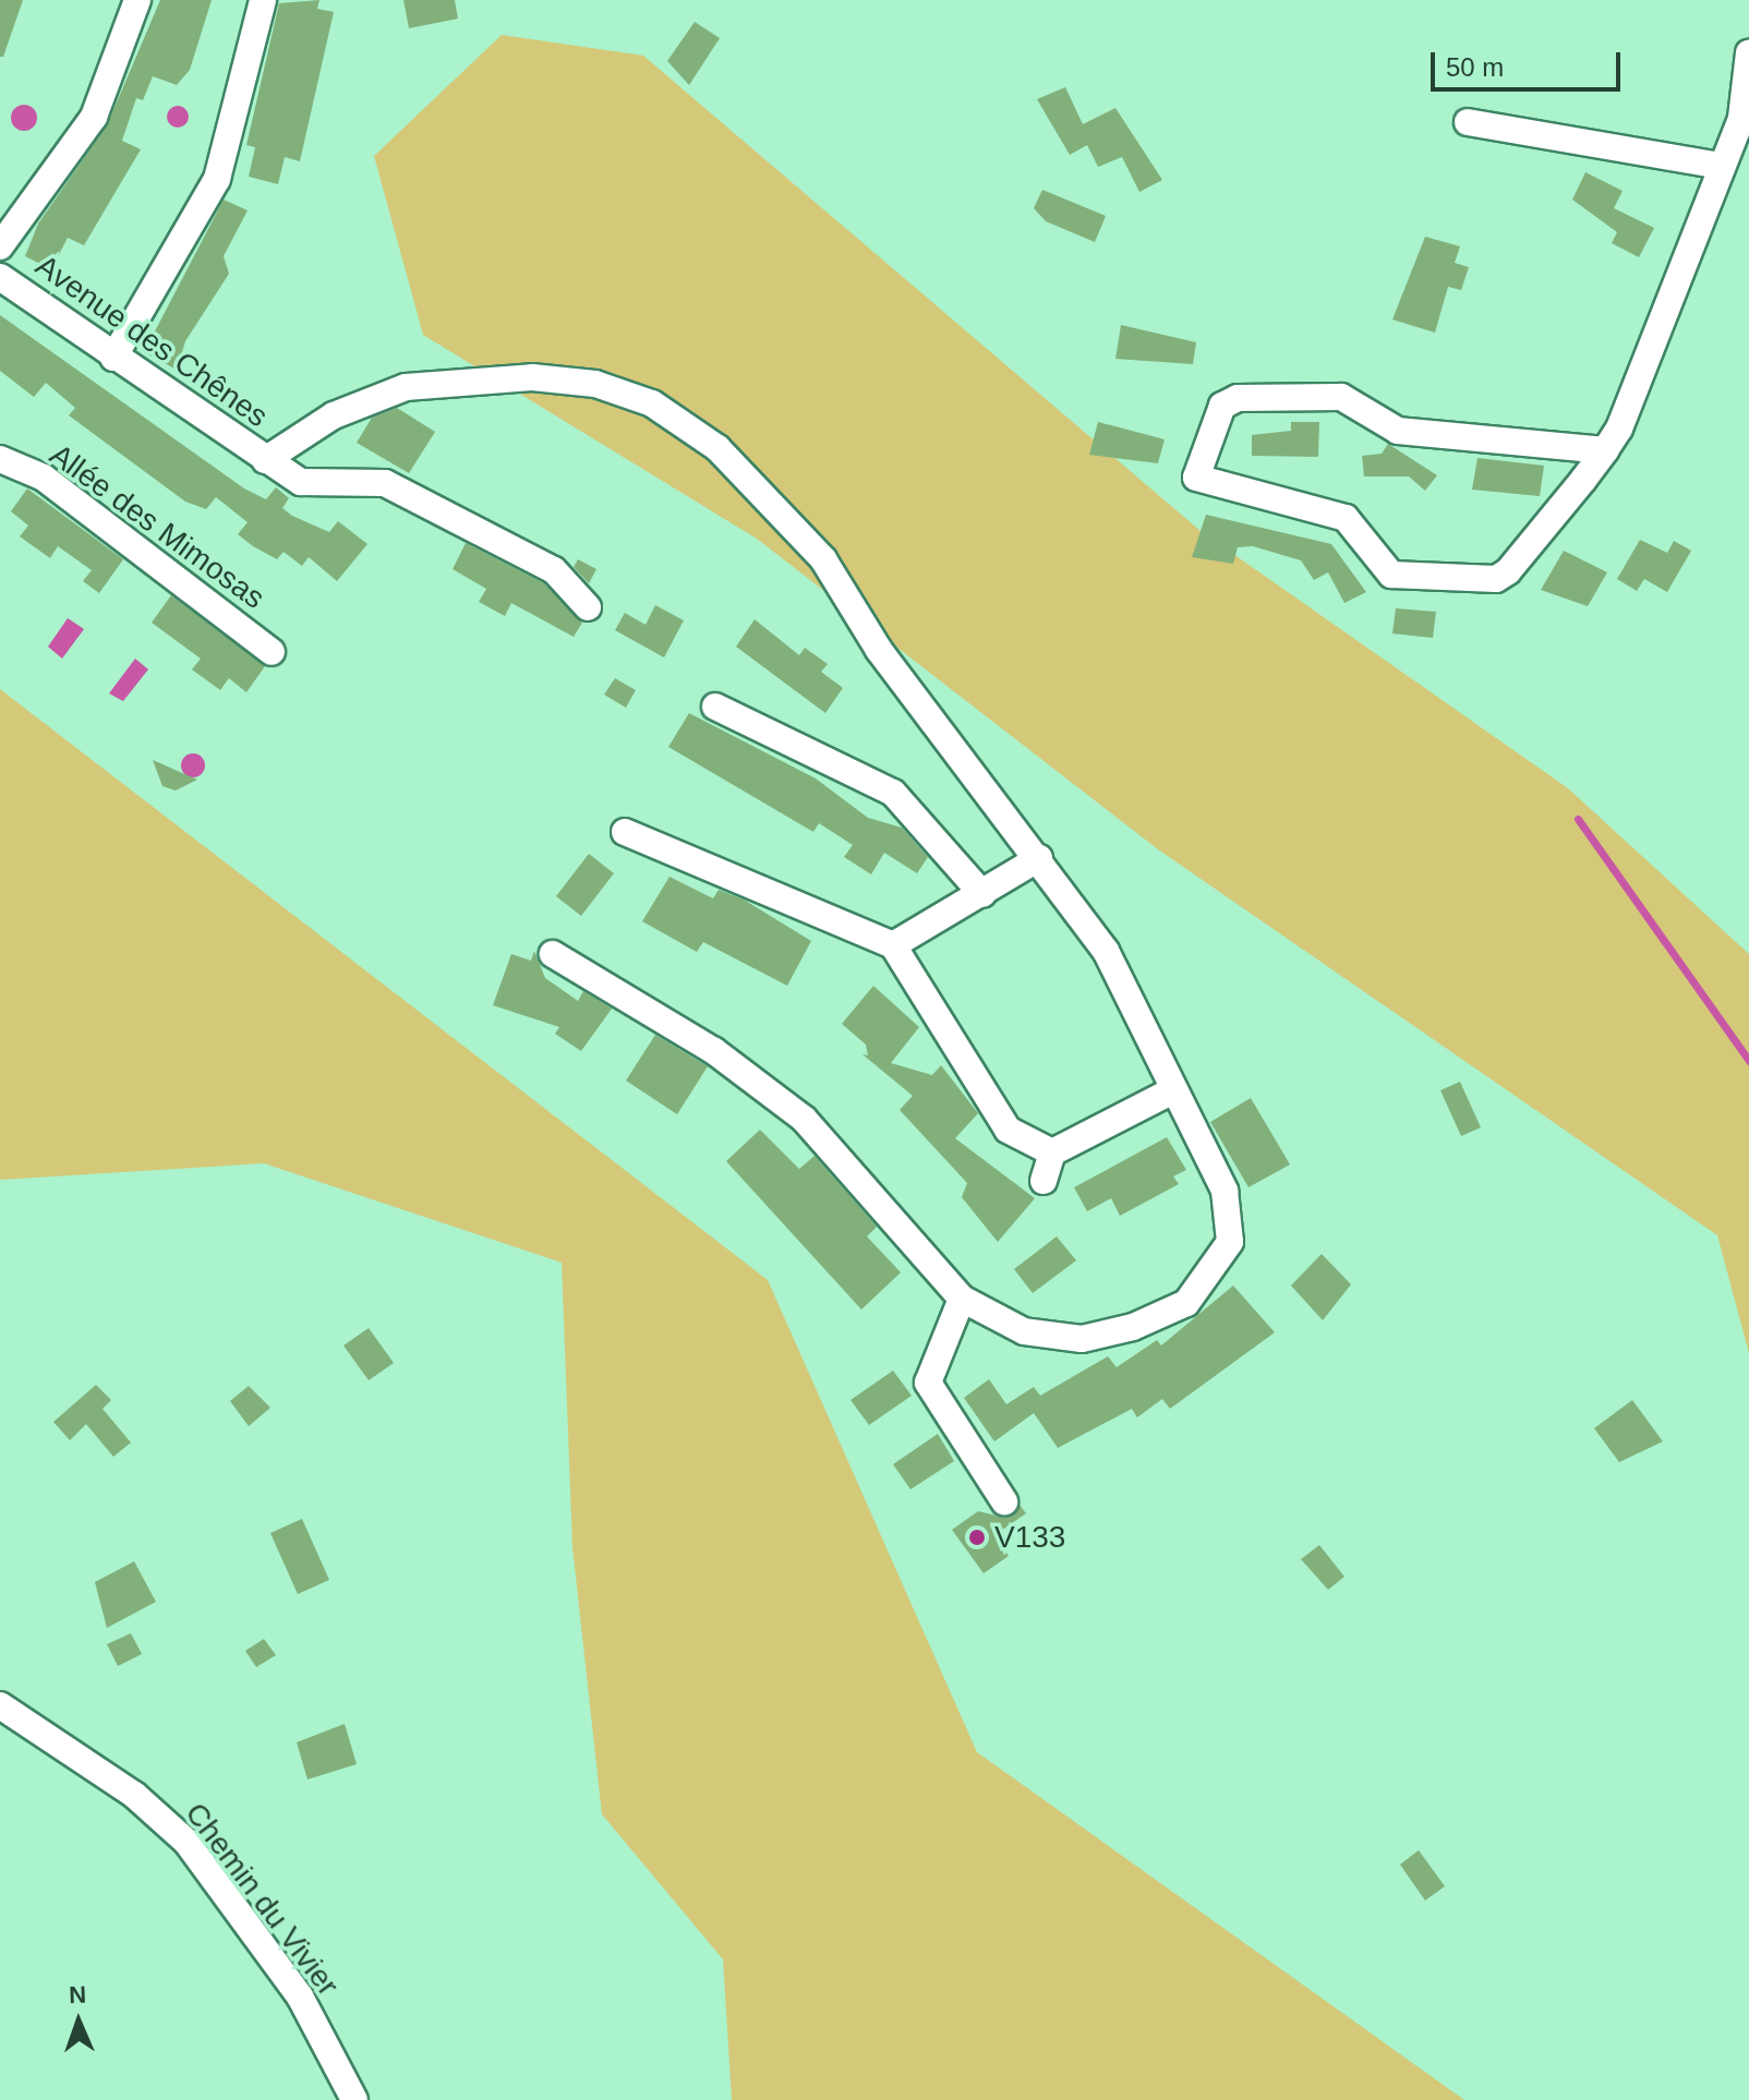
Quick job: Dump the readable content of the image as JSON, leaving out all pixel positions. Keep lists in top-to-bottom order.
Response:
{
  "streets": {
    "street": ["Avenue des Chênes", "Allée des Mimosas", "Chemin du Vivier"]
  },
  "places": ["V133"],
  "scale_bar": "50 m",
  "north": "top"
}
